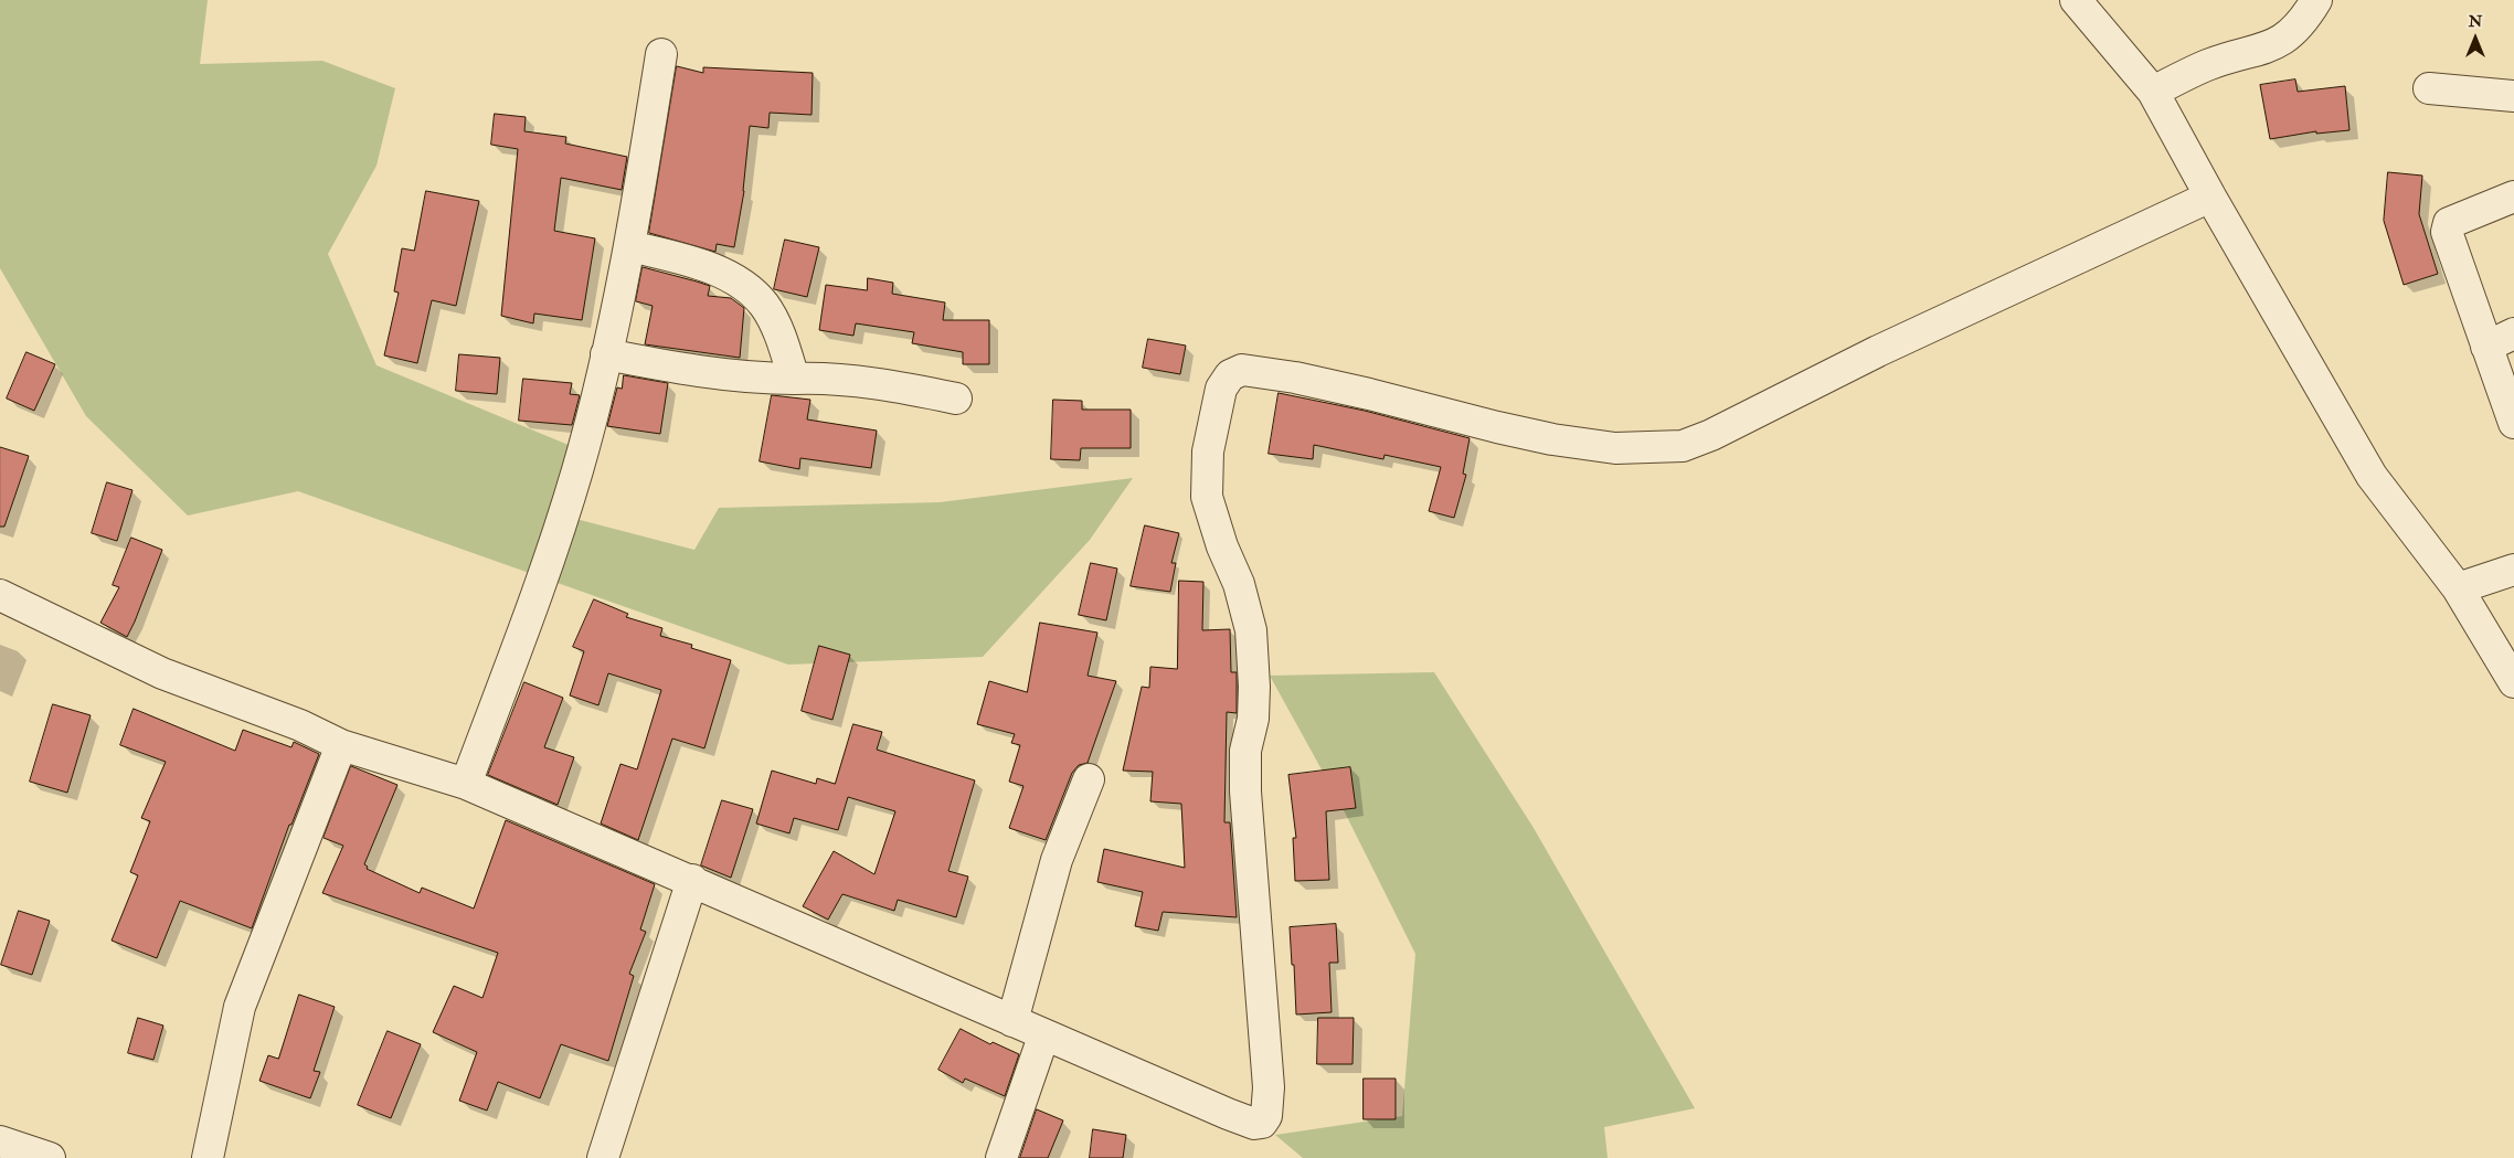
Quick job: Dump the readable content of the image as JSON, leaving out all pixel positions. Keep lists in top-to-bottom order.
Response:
{
  "north": "top"
}
